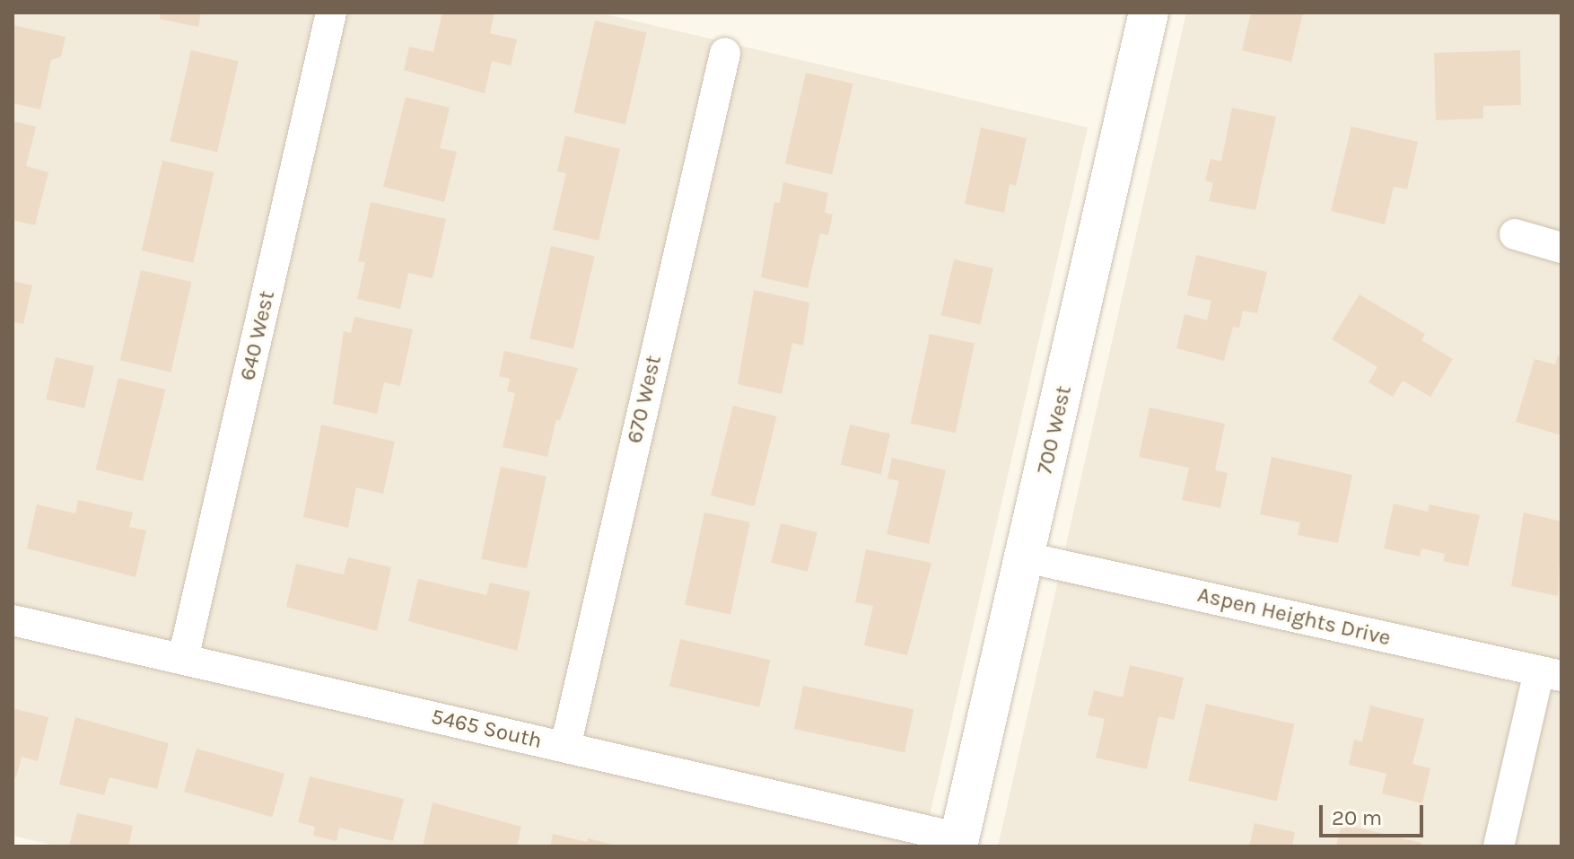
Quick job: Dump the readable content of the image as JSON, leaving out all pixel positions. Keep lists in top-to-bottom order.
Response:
{
  "streets": {
    "main road": ["700 West"],
    "street": [
      "640 West",
      "670 West",
      "Aspen Heights Drive",
      "5465 South"
    ]
  },
  "crossings": [
    ["640 West", "5465 South"],
    ["670 West", "5465 South"],
    ["700 West", "Aspen Heights Drive"],
    ["700 West", "5465 South"]
  ],
  "scale_bar": "20 m"
}
